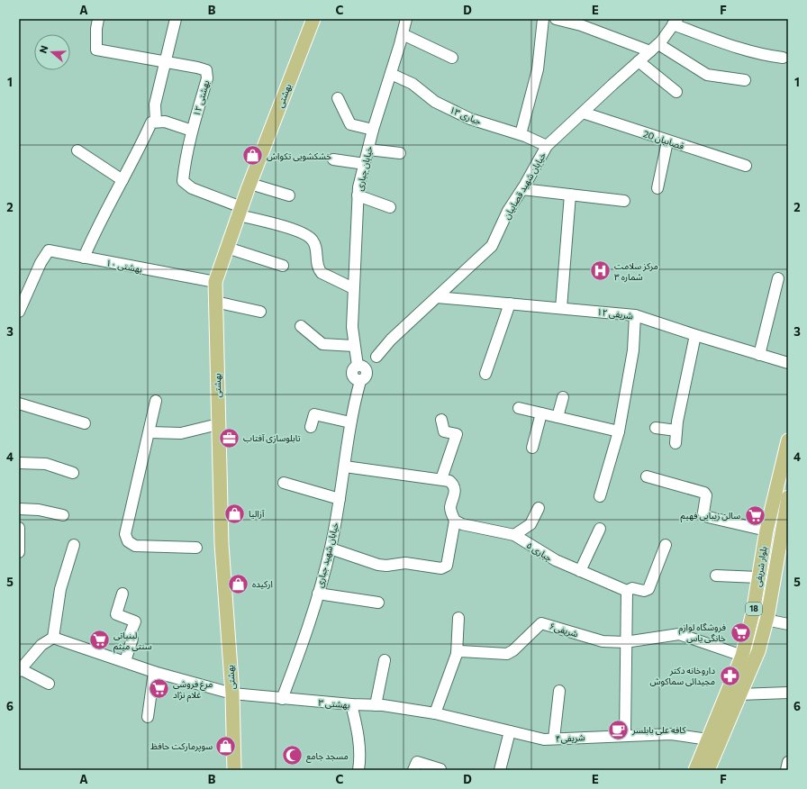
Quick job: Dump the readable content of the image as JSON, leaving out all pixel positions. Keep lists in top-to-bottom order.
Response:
{
  "streets": {
    "main road": ["بهشتی", "بلوار شریفی", "18"],
    "street": [
      "بهشتی ۱۲",
      "جباری ۱۳",
      "قصابیان 20",
      "خیابان جباری",
      "خیابان شهید قصابیان",
      "بهشتی ۱۰",
      "شریفی ۱۲",
      "جباری ۵",
      "خیابان شهید جباری",
      "شریفی۶",
      "بهشتی ۳",
      "شریفی۴"
    ]
  },
  "crossings": [
    ["بهشتی", "بهشتی ۱۲"],
    ["بهشتی", "بهشتی ۱۰"],
    ["بهشتی", "بهشتی ۳"],
    ["جباری ۱۳", "خیابان جباری"],
    ["جباری ۱۳", "خیابان شهید قصابیان"],
    ["قصابیان 20", "خیابان شهید قصابیان"],
    ["خیابان جباری", "خیابان شهید قصابیان"],
    ["خیابان شهید قصابیان", "شریفی ۱۲"],
    ["خیابان شهید قصابیان", "خیابان شهید جباری"],
    ["خیابان شهید جباری", "بهشتی ۳"],
    ["بلوار شریفی", "شریفی۶"],
    ["بلوار شریفی", "شریفی۴"],
    ["بهشتی ۳", "شریفی۴"]
  ],
  "places": {
    "shop": [
      "خشکشویی تکواش",
      "آزالیا",
      "ارکیده",
      "سوپرمارکت حافظ"
    ],
    "hospital": ["مرکز سلامت شماره ۳"],
    "office": ["تابلوسازی آفتاب"],
    "supermarket": [
      "سالن زیبایی فهیم",
      "فروشگاه لوازم خانگی یاس",
      "لبنیاتی سنتی میثم",
      "مرغ فروشی غلام نژاد"
    ],
    "pharmacy": ["داروخانه دکتر مجیدائی سماکوش"],
    "cafe": ["کافه علی بابلسر"],
    "mosque": ["مسجد جامع"]
  },
  "north": "left",
  "grid": {
    "columns": [
      "A",
      "B",
      "C",
      "D",
      "E",
      "F"
    ],
    "rows": [
      "1",
      "2",
      "3",
      "4",
      "5",
      "6"
    ]
  }
}
